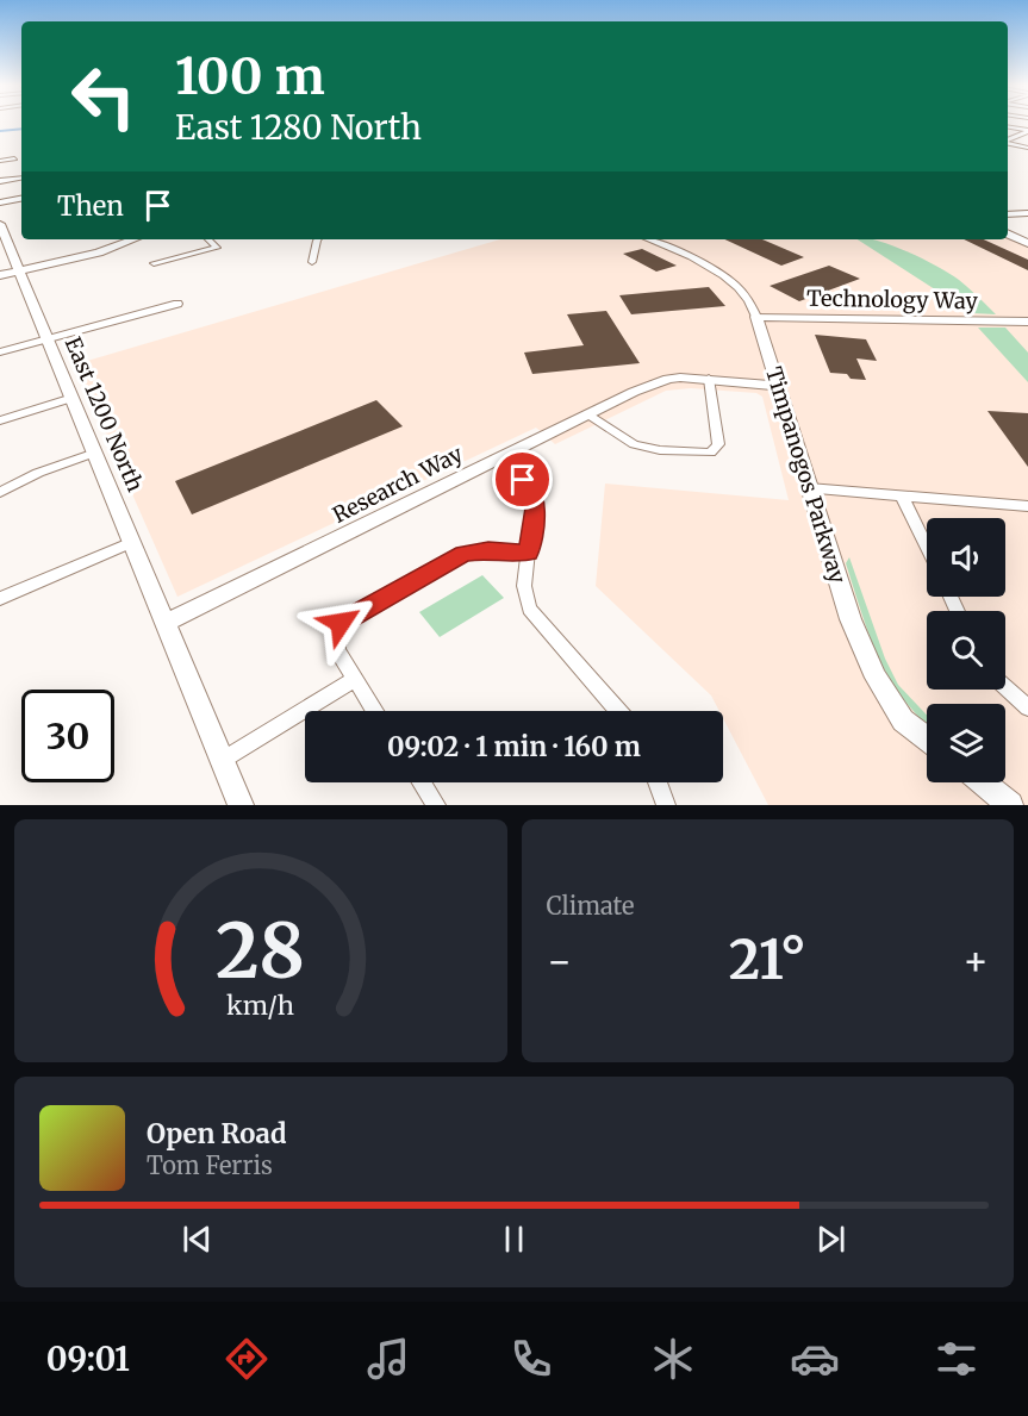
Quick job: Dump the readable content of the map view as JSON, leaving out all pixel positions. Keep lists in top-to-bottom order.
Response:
{
  "streets": {
    "street": [
      "Technology Way",
      "East 1200 North",
      "Timpanogos Parkway",
      "Research Way"
    ]
  },
  "crossings": [
    ["Technology Way", "Timpanogos Parkway"],
    ["East 1200 North", "Research Way"],
    ["Timpanogos Parkway", "Research Way"]
  ],
  "page": {
    "turn": ["100 m", "East 1280 North"],
    "then": "Then",
    "limit": "30",
    "trip": "09:02 · 1 min · 160 m",
    "tile": "Climate",
    "heat": ["−", "21°", "+"],
    "song": ["Open Road", "Tom Ferris"],
    "tabs": "09:01",
    "gauge": ["28", "km/h"]
  }
}
